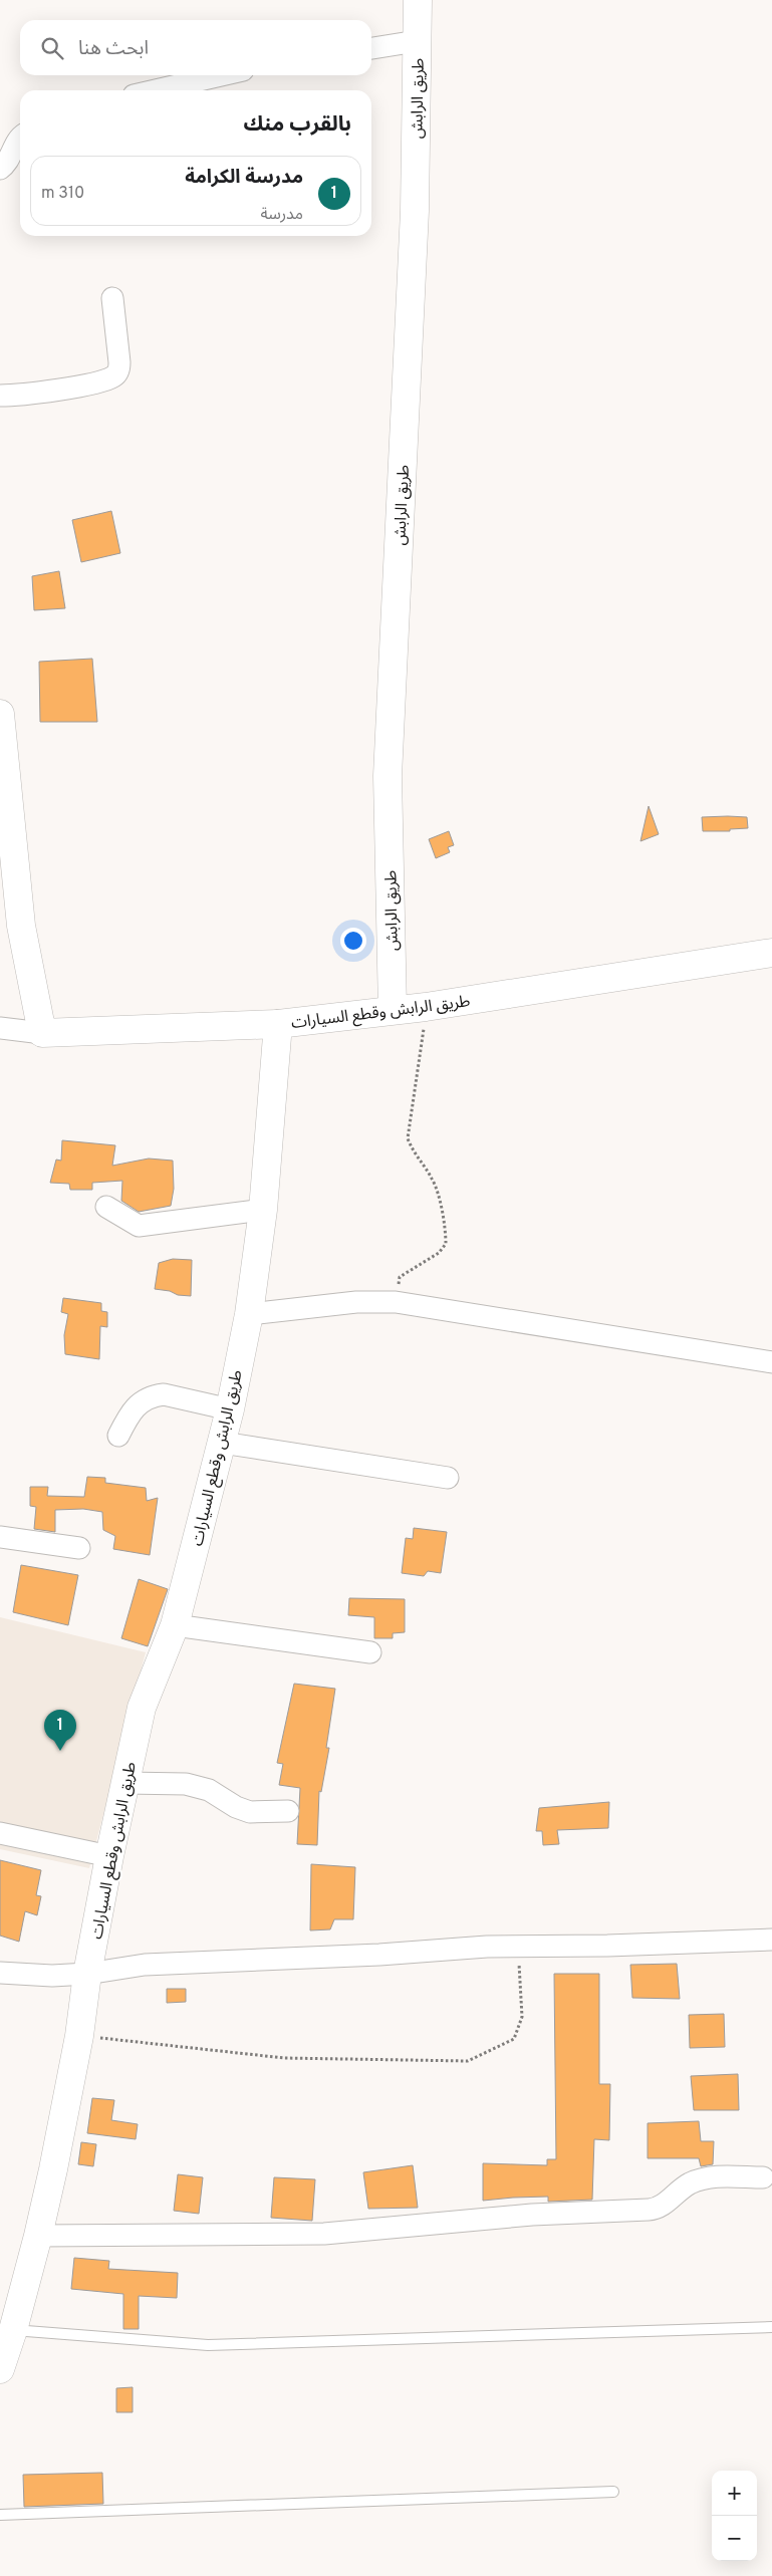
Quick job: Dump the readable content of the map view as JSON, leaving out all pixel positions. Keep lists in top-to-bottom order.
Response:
{
  "streets": {
    "main road": ["طريق الرابش", "طريق الرابش وقطع السيارات"]
  },
  "crossings": [
    ["طريق الرابش", "طريق الرابش وقطع السيارات"]
  ],
  "page": {
    "search": "ابحث هنا",
    "heading": "بالقرب منك",
    "list": [
      {
        "mark": "1",
        "name": "مدرسة الكرامة",
        "note": "مدرسة",
        "value": "310 m"
      }
    ],
    "pins": "1",
    "map_buttons": ["+", "−"]
  }
}
